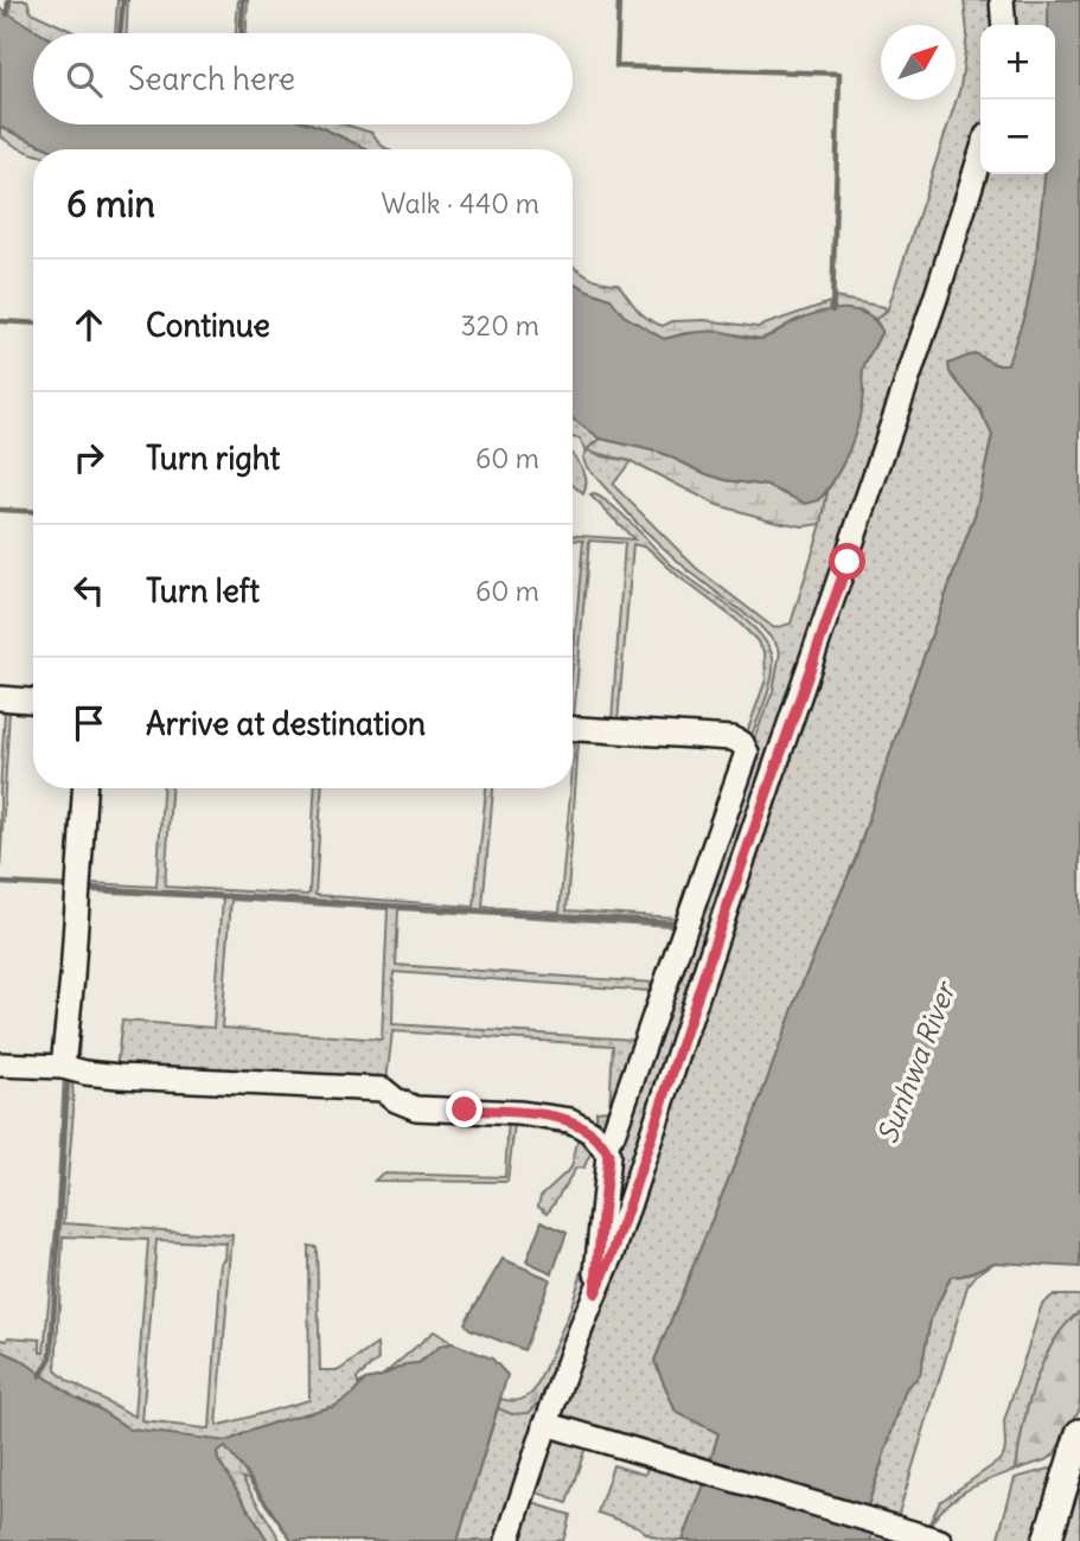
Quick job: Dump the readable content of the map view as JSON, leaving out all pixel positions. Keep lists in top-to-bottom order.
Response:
{
  "water": ["Sunhwa River"],
  "north": "top right",
  "page": {
    "map_buttons": ["+", "−"],
    "search": "Search here",
    "heading": ["6 min", "Walk · 440 m"],
    "list": [
      ["Continue", "320 m"],
      ["Turn right", "60 m"],
      ["Turn left", "60 m"],
      "Arrive at destination"
    ]
  }
}
